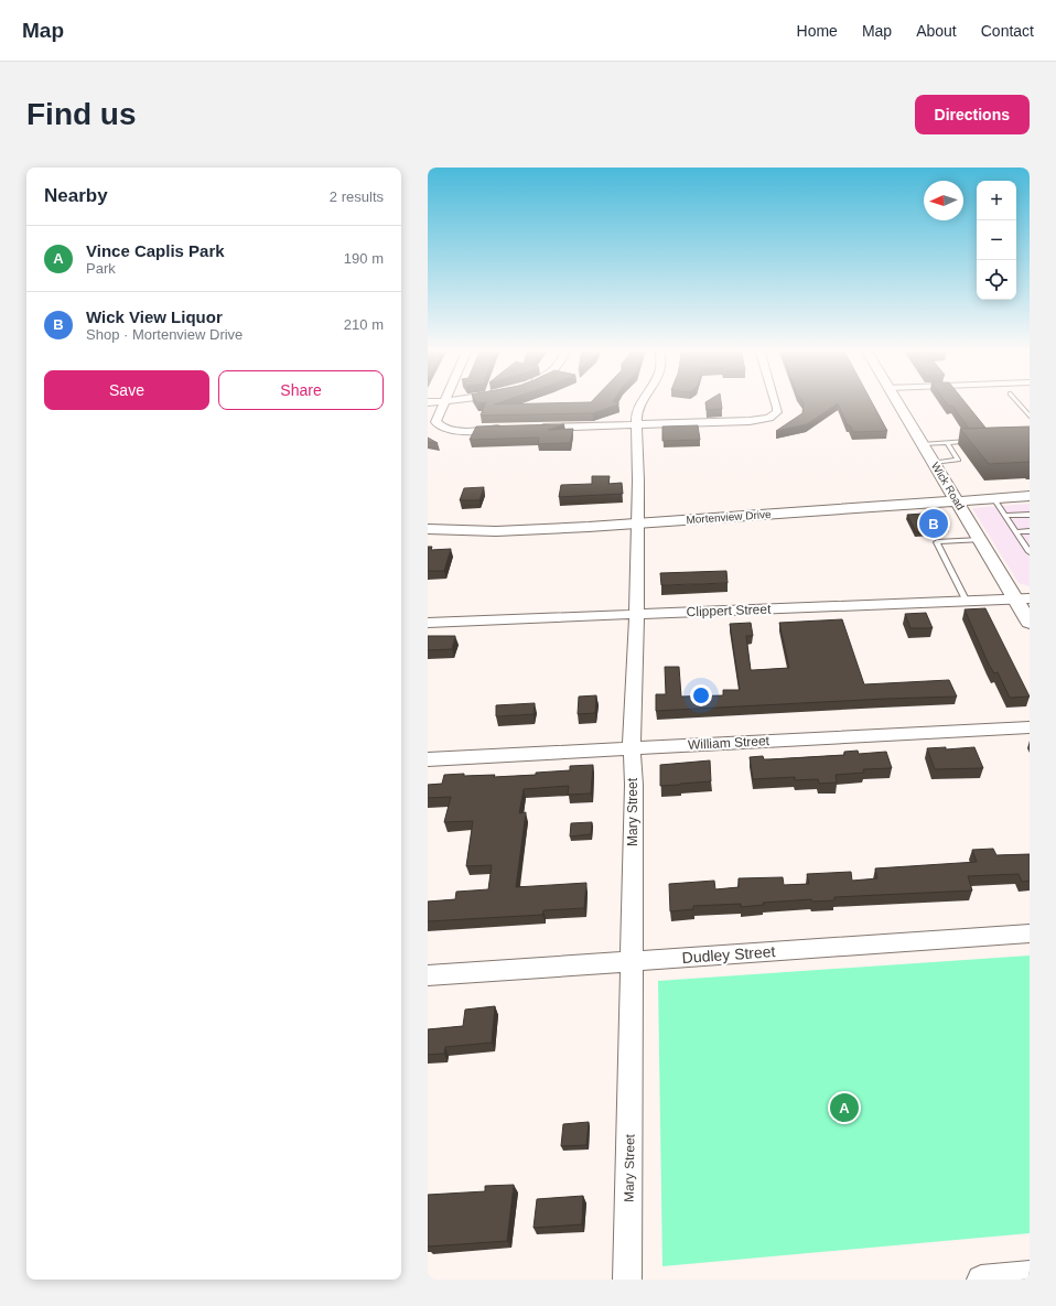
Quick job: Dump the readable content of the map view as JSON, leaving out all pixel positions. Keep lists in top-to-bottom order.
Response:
{
  "streets": {
    "street": [
      "Wick Road",
      "Mortenview Drive",
      "Clippert Street",
      "William Street",
      "Mary Street",
      "Dudley Street"
    ]
  },
  "crossings": [
    ["Wick Road", "Mortenview Drive"],
    ["Wick Road", "Clippert Street"],
    ["Mortenview Drive", "Mary Street"],
    ["Clippert Street", "Mary Street"],
    ["William Street", "Mary Street"],
    ["Mary Street", "Dudley Street"]
  ],
  "north": "left",
  "page": {
    "header": "Map",
    "nav": [
      "Home",
      "Map",
      "About",
      "Contact"
    ],
    "buttons": [
      "Directions",
      ["Save", "Share"]
    ],
    "title": "Find us",
    "heading": ["Nearby", "2 results"],
    "map_buttons": ["+", "−"],
    "list": [
      {
        "mark": "A",
        "name": "Vince Caplis Park",
        "note": "Park",
        "value": "190 m"
      },
      {
        "mark": "B",
        "name": "Wick View Liquor",
        "note": "Shop · Mortenview Drive",
        "value": "210 m"
      }
    ],
    "pins": ["B", "A"]
  }
}
